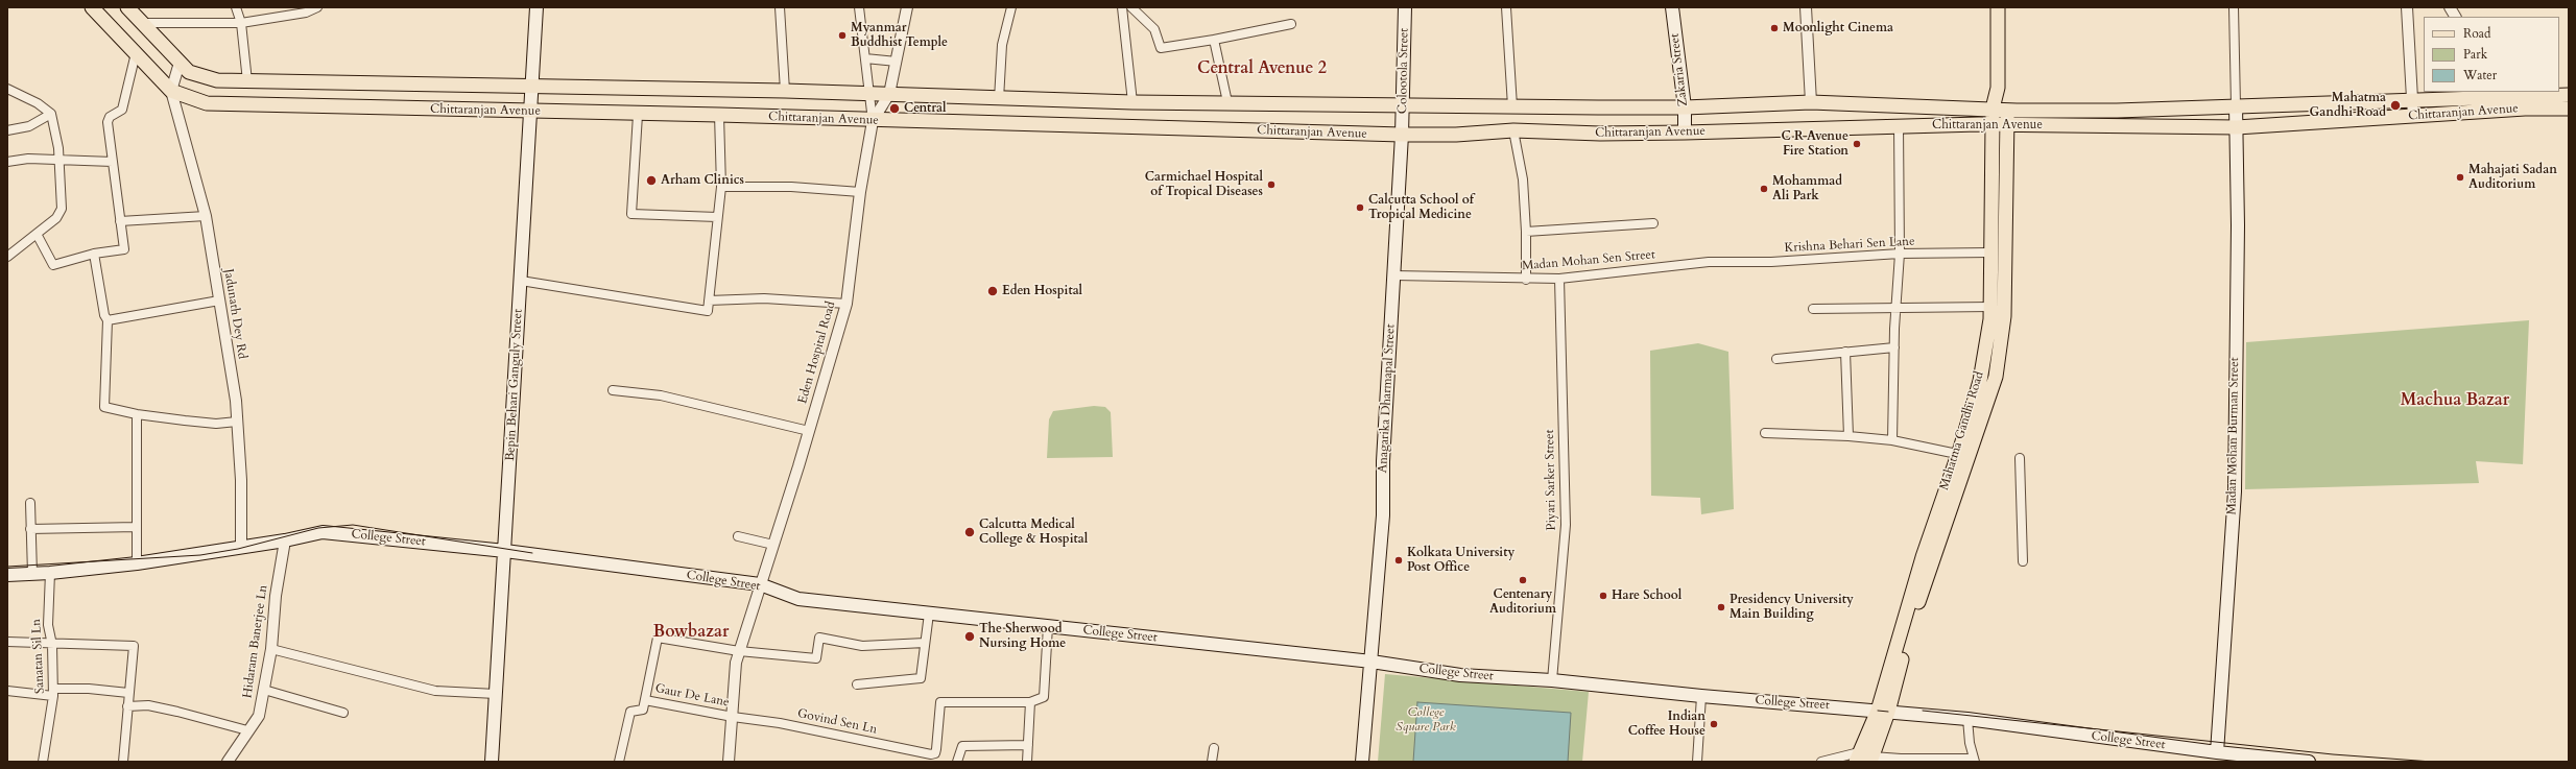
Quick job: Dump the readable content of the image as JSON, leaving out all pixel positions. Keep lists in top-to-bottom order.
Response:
{
  "streets": {
    "main road": [
      "Zakaria Street",
      "Colootola Street",
      "Chittaranjan Avenue",
      "Bepin Behari Ganguly Street",
      "Anagarika Dharmapal Street",
      "Mahatma Gandhi Road",
      "Madan Mohan Burman Street",
      "College Street"
    ],
    "street": [
      "Krishna Behari Sen Lane",
      "Madan Mohan Sen Street",
      "Jadunath Dey Rd",
      "Eden Hospital Road",
      "Piyari Sarker Street",
      "Hidaram Banerjee Ln",
      "Sanatan Sil Ln",
      "Gaur De Lane",
      "Govind Sen Ln"
    ]
  },
  "crossings": [
    ["Zakaria Street", "Chittaranjan Avenue"],
    ["Colootola Street", "Chittaranjan Avenue"],
    ["Colootola Street", "Anagarika Dharmapal Street"],
    ["Chittaranjan Avenue", "Jadunath Dey Rd"],
    ["Chittaranjan Avenue", "Eden Hospital Road"],
    ["Chittaranjan Avenue", "Bepin Behari Ganguly Street"],
    ["Chittaranjan Avenue", "Anagarika Dharmapal Street"],
    ["Chittaranjan Avenue", "Mahatma Gandhi Road"],
    ["Chittaranjan Avenue", "Madan Mohan Burman Street"],
    ["Krishna Behari Sen Lane", "Madan Mohan Sen Street"],
    ["Krishna Behari Sen Lane", "Mahatma Gandhi Road"],
    ["Madan Mohan Sen Street", "Anagarika Dharmapal Street"],
    ["Madan Mohan Sen Street", "Piyari Sarker Street"],
    ["Jadunath Dey Rd", "College Street"],
    ["Eden Hospital Road", "College Street"],
    ["Eden Hospital Road", "Gaur De Lane"],
    ["Eden Hospital Road", "Govind Sen Ln"],
    ["Bepin Behari Ganguly Street", "College Street"],
    ["Anagarika Dharmapal Street", "College Street"],
    ["Mahatma Gandhi Road", "College Street"],
    ["Madan Mohan Burman Street", "College Street"],
    ["Piyari Sarker Street", "College Street"],
    ["College Street", "Hidaram Banerjee Ln"],
    ["College Street", "Sanatan Sil Ln"],
    ["Gaur De Lane", "Govind Sen Ln"]
  ],
  "districts": ["Central Avenue 2", "Machua Bazar", "Bowbazar"],
  "parks": ["College Square Park"],
  "places": [
    "Moonlight Cinema",
    "Myanmar Buddhist Temple",
    "Mahatma Gandhi Road",
    "Central",
    "C R Avenue Fire Station",
    "Mahajati Sadan Auditorium",
    "Arham Clinics",
    "Carmichael Hospital of Tropical Diseases",
    "Mohammad Ali Park",
    "Calcutta School of Tropical Medicine",
    "Eden Hospital",
    "Calcutta Medical College & Hospital",
    "Kolkata University Post Office",
    "Centenary Auditorium",
    "Hare School",
    "Presidency University Main Building",
    "The Sherwood Nursing Home",
    "Indian Coffee House"
  ],
  "legend": ["Road", "Park", "Water"]
}
